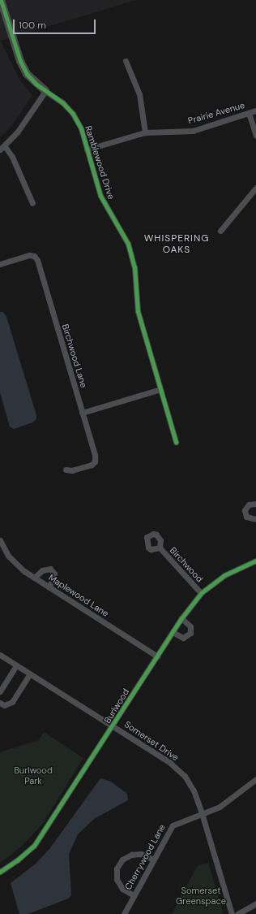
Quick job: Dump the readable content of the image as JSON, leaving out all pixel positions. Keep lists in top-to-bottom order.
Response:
{
  "streets": {
    "street": [
      "Prairie Avenue",
      "Ramblewood Drive",
      "Birchwood Lane",
      "Birchwood",
      "Maplewood Lane",
      "Burlwood",
      "Somerset Drive",
      "Cherrywood Lane"
    ]
  },
  "crossings": [
    ["Prairie Avenue", "Ramblewood Drive"],
    ["Birchwood", "Burlwood"],
    ["Maplewood Lane", "Burlwood"],
    ["Burlwood", "Somerset Drive"],
    ["Somerset Drive", "Cherrywood Lane"]
  ],
  "districts": ["WHISPERING OAKS"],
  "parks": ["Burlwood Park", "Somerset Greenspace"],
  "scale_bar": "100 m"
}
